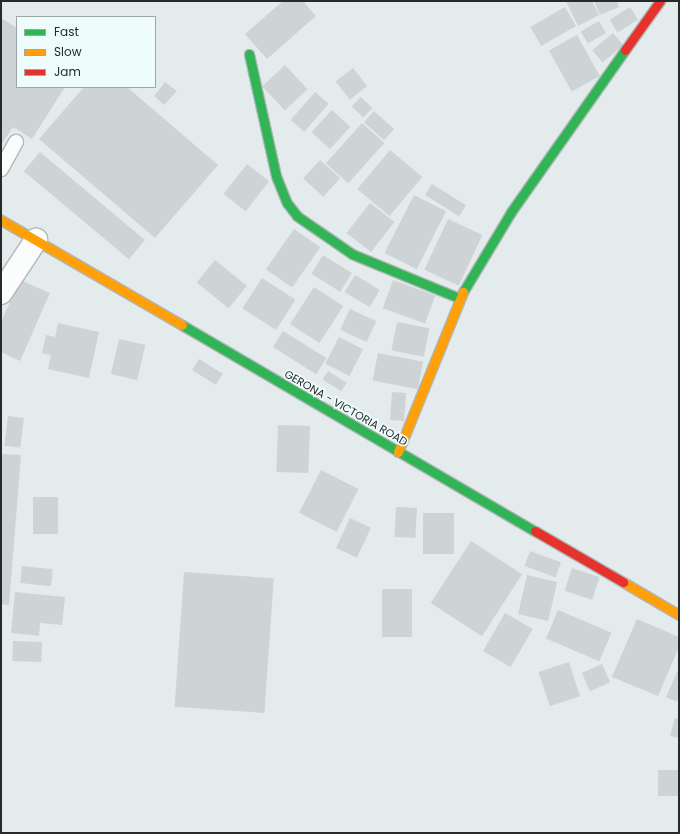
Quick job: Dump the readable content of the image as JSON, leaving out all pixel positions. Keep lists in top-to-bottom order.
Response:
{
  "streets": {
    "street": ["GERONA - VICTORIA ROAD"]
  },
  "legend": ["Fast", "Slow", "Jam"]
}
